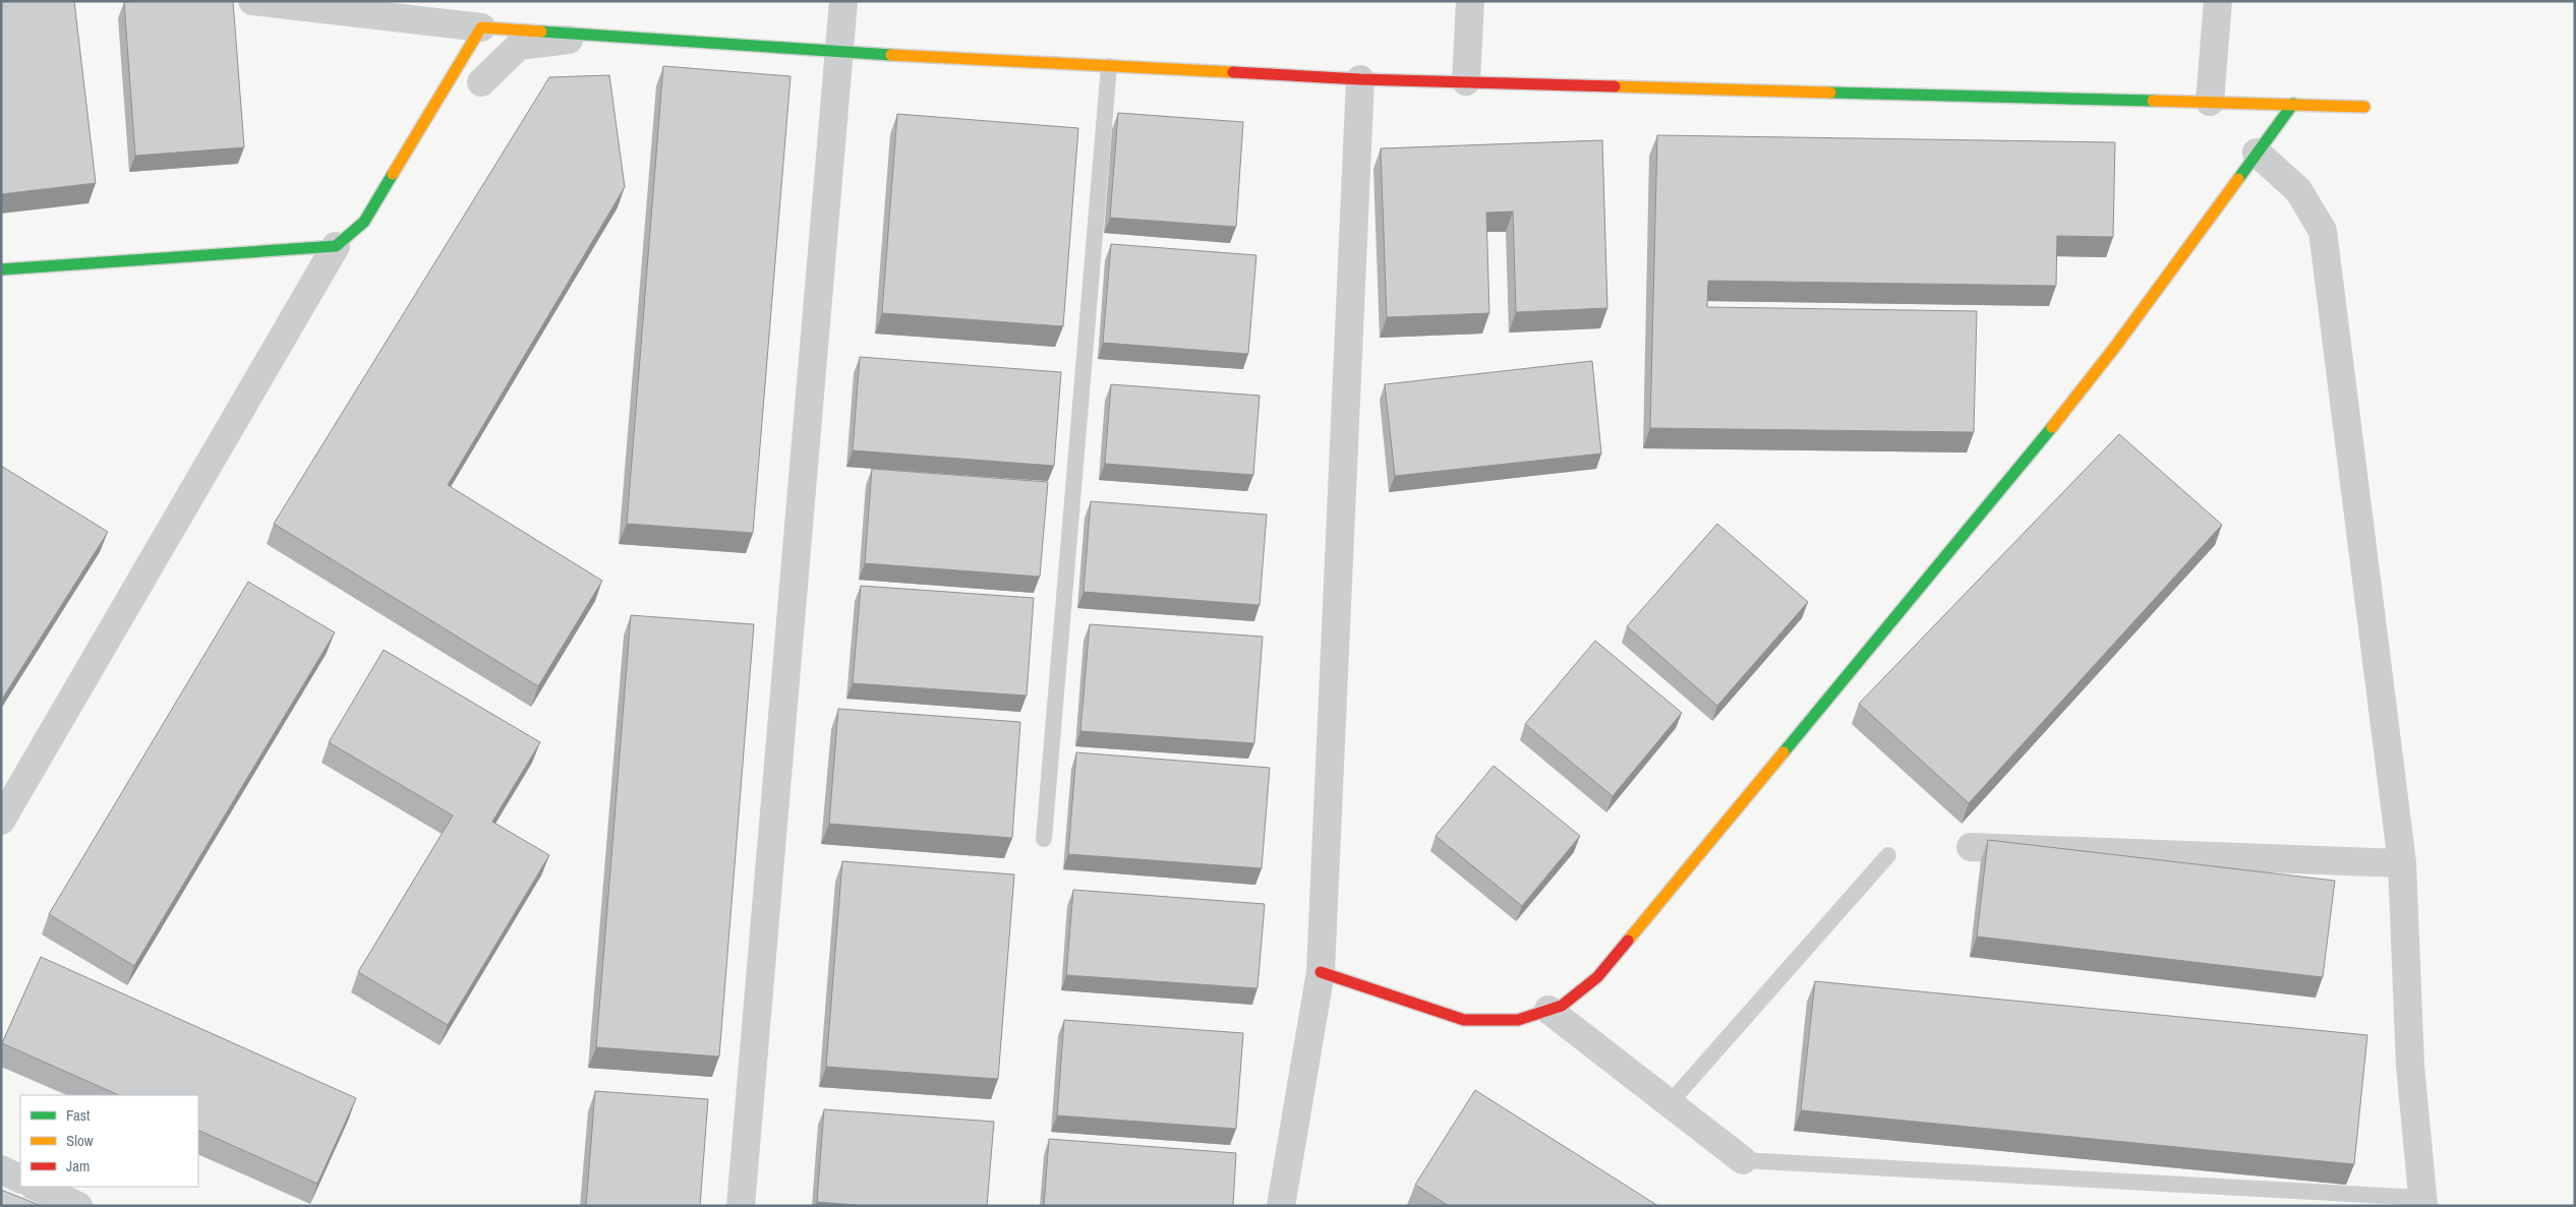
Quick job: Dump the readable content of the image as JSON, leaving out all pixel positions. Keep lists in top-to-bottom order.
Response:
{
  "legend": ["Fast", "Slow", "Jam"]
}
